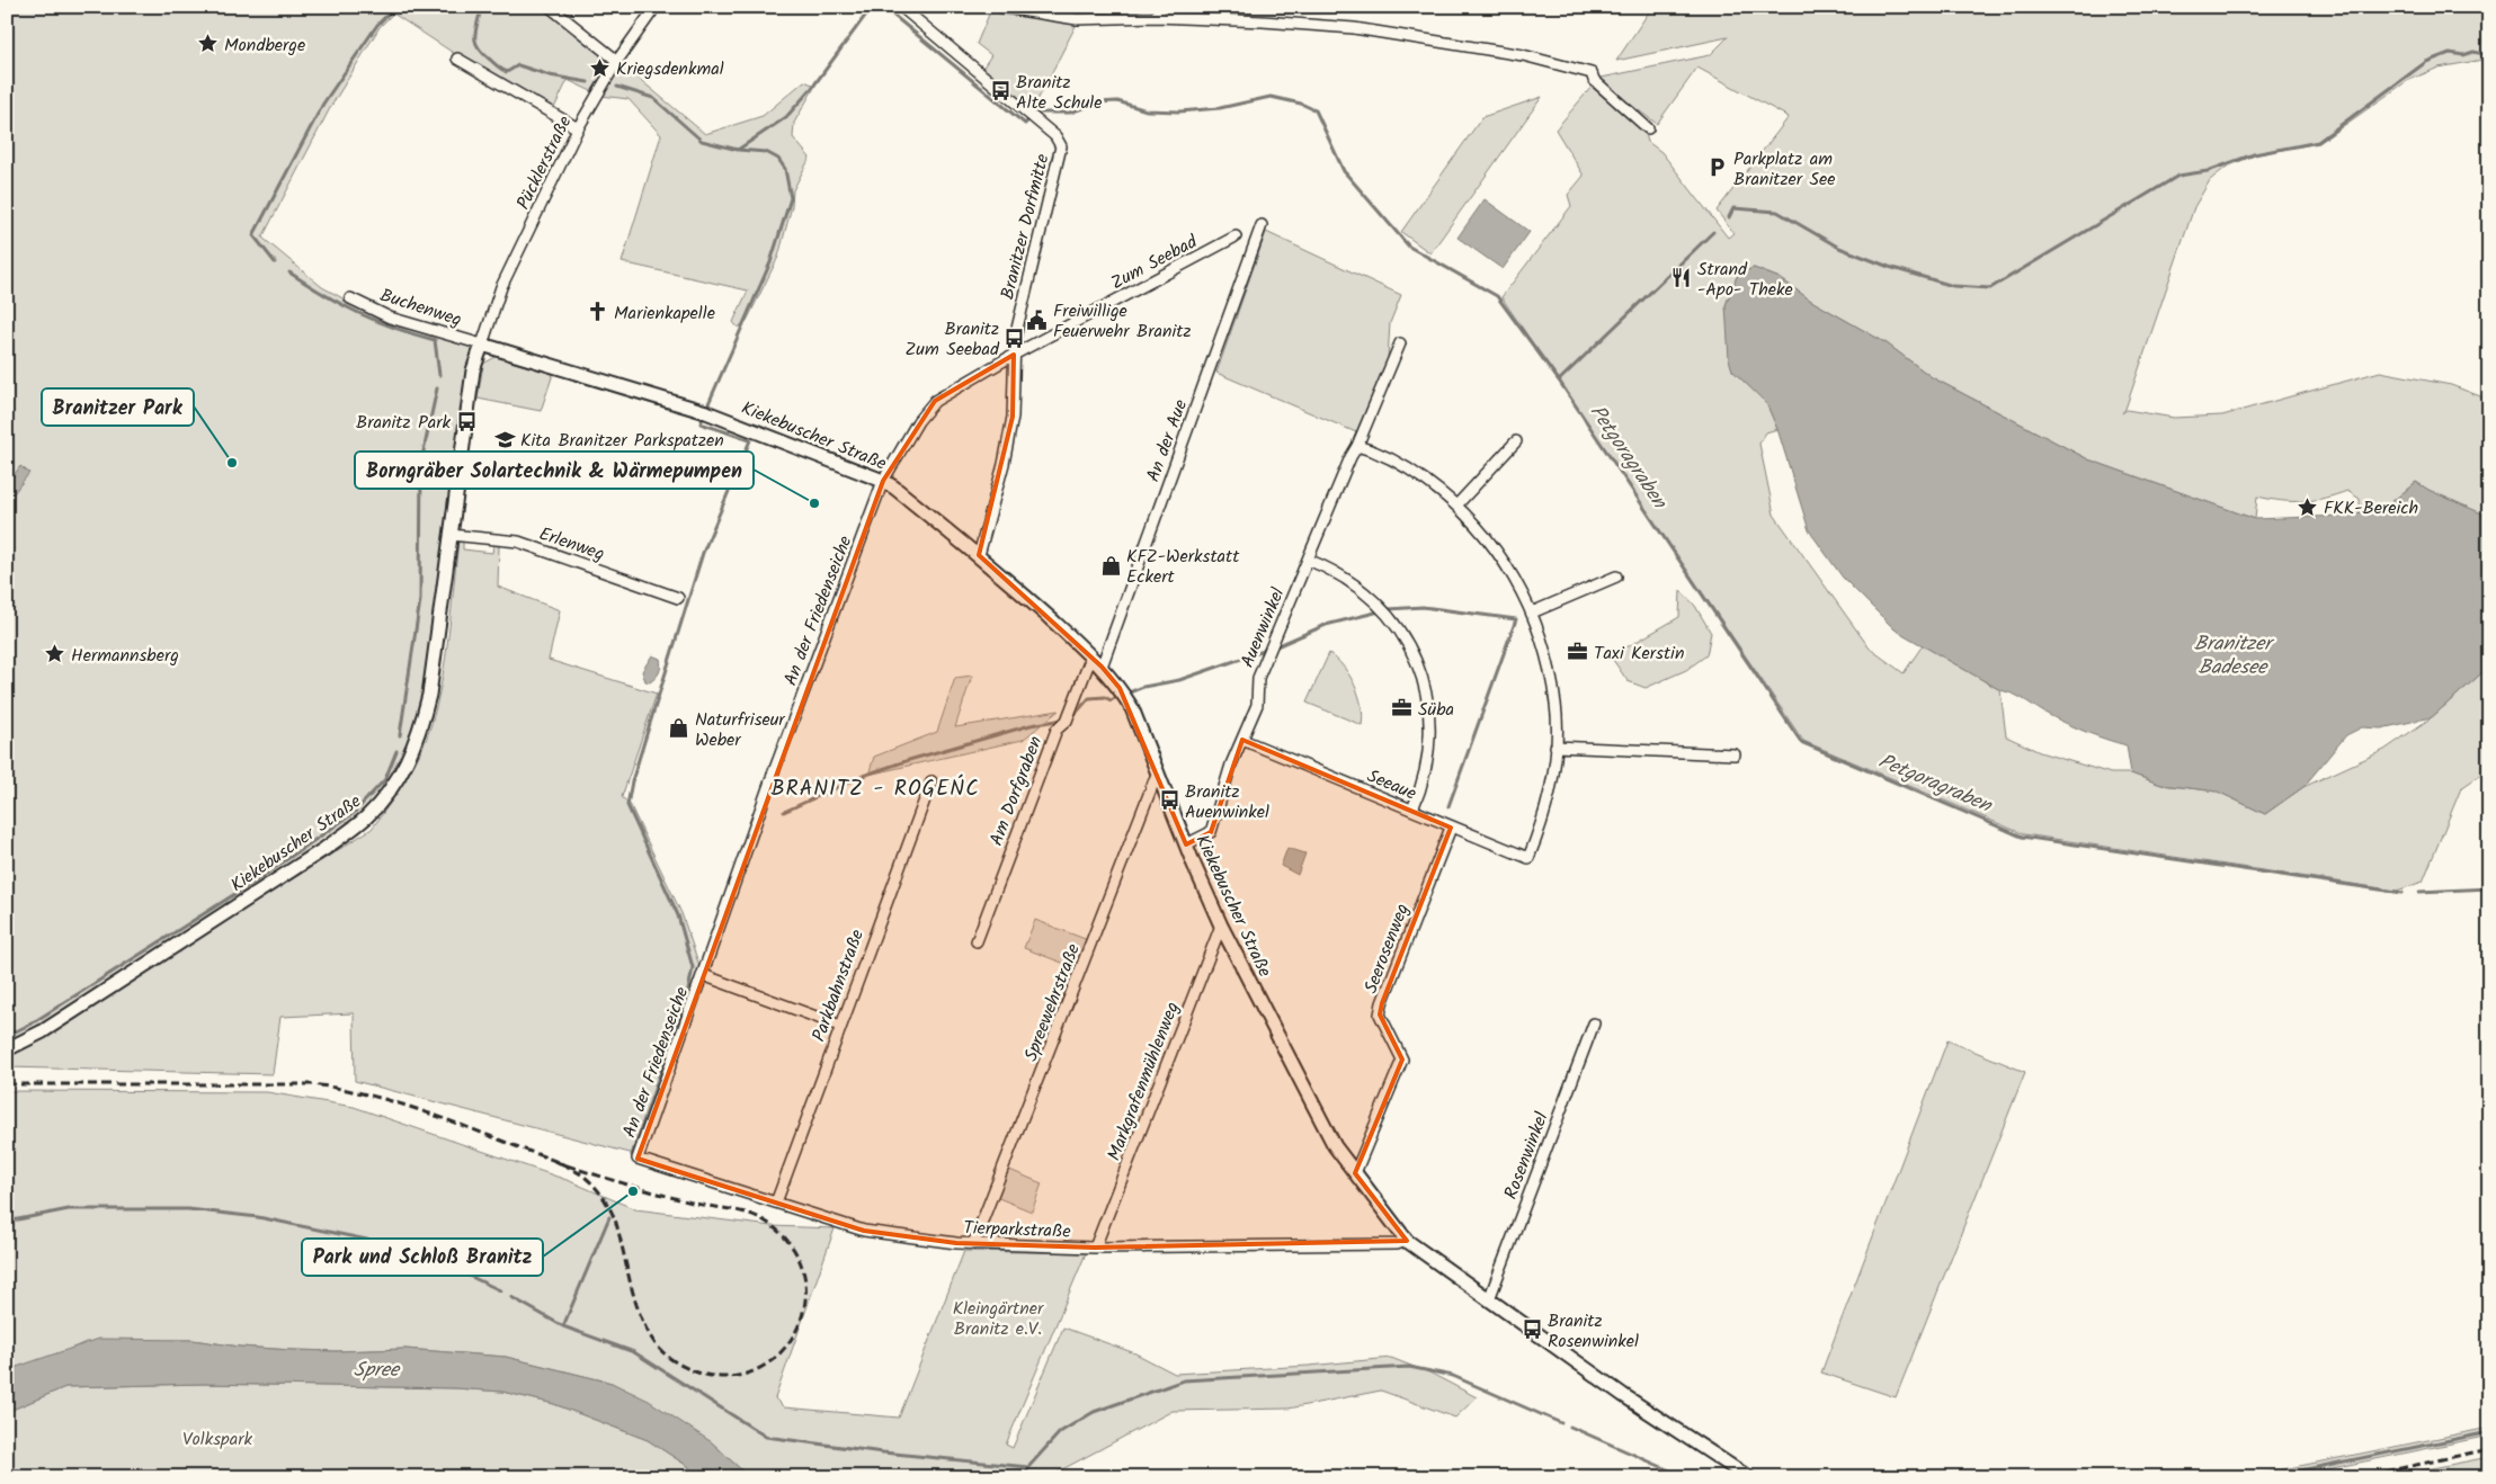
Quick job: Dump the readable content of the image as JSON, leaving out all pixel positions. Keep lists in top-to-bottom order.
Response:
{
  "streets": {
    "street": [
      "Pücklerstraße",
      "Branitzer Dorfmitte",
      "Zum Seebad",
      "Buchenweg",
      "Kiekebuscher Straße",
      "An der Aue",
      "Erlenweg",
      "An der Friedenseiche",
      "Auenwinkel",
      "Seeaue",
      "Am Dorfgraben",
      "Seerosenweg",
      "Parkbahnstraße",
      "Spreewehrstraße",
      "Markgrafenmühlenweg",
      "Rosenwinkel",
      "Tierparkstraße"
    ]
  },
  "crossings": [
    ["Pücklerstraße", "Buchenweg"],
    ["Pücklerstraße", "Kiekebuscher Straße"],
    ["Branitzer Dorfmitte", "Zum Seebad"],
    ["Branitzer Dorfmitte", "Kiekebuscher Straße"],
    ["Zum Seebad", "Kiekebuscher Straße"],
    ["Zum Seebad", "An der Friedenseiche"],
    ["Buchenweg", "Kiekebuscher Straße"],
    ["Kiekebuscher Straße", "An der Aue"],
    ["Kiekebuscher Straße", "Erlenweg"],
    ["Kiekebuscher Straße", "An der Friedenseiche"],
    ["Kiekebuscher Straße", "Auenwinkel"],
    ["Kiekebuscher Straße", "Am Dorfgraben"],
    ["Kiekebuscher Straße", "Seerosenweg"],
    ["Kiekebuscher Straße", "Spreewehrstraße"],
    ["Kiekebuscher Straße", "Markgrafenmühlenweg"],
    ["Kiekebuscher Straße", "Rosenwinkel"],
    ["Kiekebuscher Straße", "Tierparkstraße"],
    ["An der Friedenseiche", "Parkbahnstraße"],
    ["An der Friedenseiche", "Tierparkstraße"],
    ["Auenwinkel", "Seeaue"],
    ["Seeaue", "Seerosenweg"],
    ["Parkbahnstraße", "Tierparkstraße"],
    ["Spreewehrstraße", "Tierparkstraße"],
    ["Markgrafenmühlenweg", "Tierparkstraße"]
  ],
  "districts": ["BRANITZ - ROGEŃC"],
  "water": ["Petgoragraben", "Branitzer Badesee", "Spree"],
  "parks": ["Kleingärtner Branitz e.V.", "Volkspark"],
  "places": {
    "place": [
      "Mondberge",
      "Kriegsdenkmal",
      "FKK-Bereich",
      "Hermannsberg"
    ],
    "bus stop": [
      "Branitz Alte Schule",
      "Branitz Zum Seebad",
      "Branitz Park",
      "Branitz Auenwinkel",
      "Branitz Rosenwinkel"
    ],
    "parking": ["Parkplatz am Branitzer See"],
    "restaurant": ["Strand -Apo- Theke"],
    "church": ["Marienkapelle"],
    "public building": ["Freiwillige Feuerwehr Branitz"],
    "school or university": ["Kita Branitzer Parkspatzen"],
    "other": ["Branitzer Park", "Borngräber Solartechnik & Wärmepumpen", "Park und Schloß Branitz"],
    "shop": ["KFZ-Werkstatt Eckert", "Naturfriseur Weber"],
    "office": ["Taxi Kerstin", "Süba"]
  }
}
